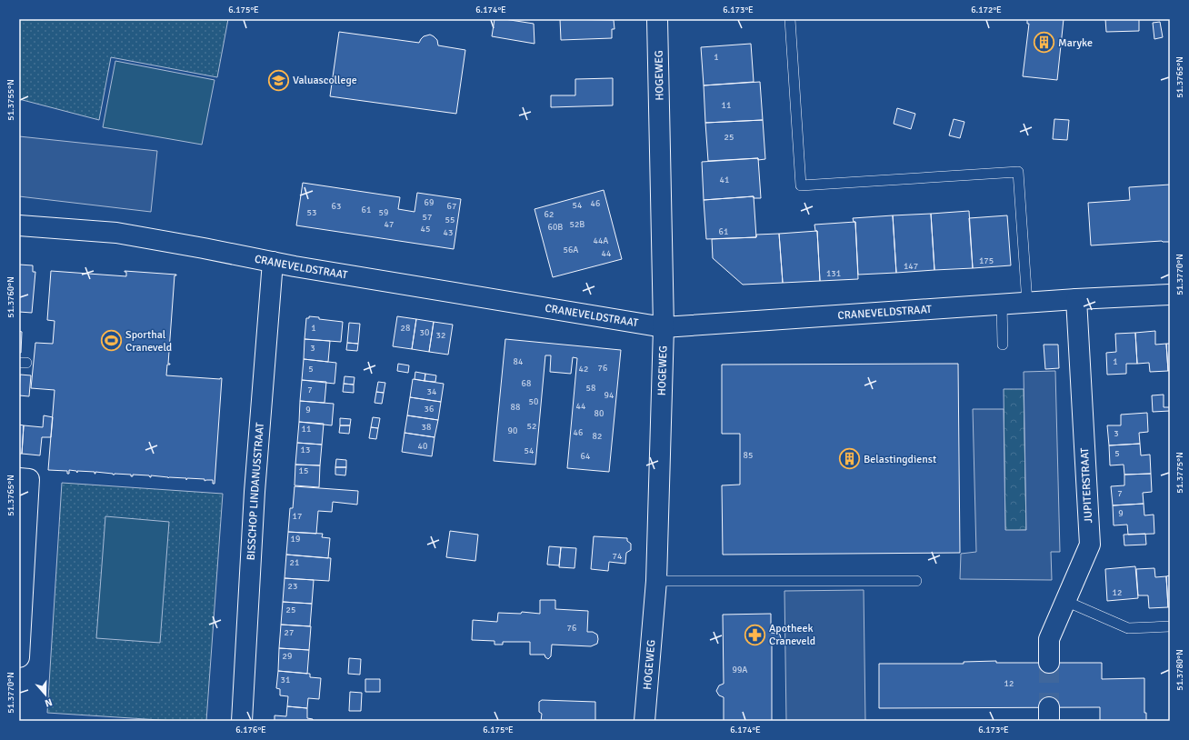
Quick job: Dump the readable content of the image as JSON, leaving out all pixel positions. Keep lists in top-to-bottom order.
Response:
{
  "streets": {
    "street": [
      "HOGEWEG",
      "CRANEVELDSTRAAT",
      "JUPITERSTRAAT",
      "BISSCHOP LINDANUSSTRAAT"
    ]
  },
  "crossings": [
    ["HOGEWEG", "CRANEVELDSTRAAT"],
    ["CRANEVELDSTRAAT", "JUPITERSTRAAT"],
    ["CRANEVELDSTRAAT", "BISSCHOP LINDANUSSTRAAT"]
  ],
  "places": {
    "building": ["Maryke", "Belastingdienst"],
    "school or university": ["Valuascollege"],
    "sports": ["Sporthal Craneveld"],
    "pharmacy": ["Apotheek Craneveld"]
  },
  "house_numbers": [
    "1",
    "11",
    "25",
    "41",
    "69",
    "46",
    "54",
    "63",
    "67",
    "61",
    "53",
    "59",
    "62",
    "57",
    "55",
    "47",
    "52B",
    "60B",
    "45",
    "61",
    "43",
    "44A",
    "56A",
    "44",
    "175",
    "147",
    "131",
    "1",
    "28",
    "30",
    "32",
    "3",
    "84",
    "1",
    "76",
    "5",
    "42",
    "68",
    "58",
    "7",
    "34",
    "94",
    "50",
    "44",
    "88",
    "36",
    "9",
    "80",
    "52",
    "38",
    "11",
    "90",
    "46",
    "3",
    "82",
    "40",
    "13",
    "54",
    "5",
    "85",
    "64",
    "15",
    "7",
    "9",
    "17",
    "19",
    "74",
    "21",
    "23",
    "12",
    "25",
    "76",
    "27",
    "29",
    "99A",
    "31",
    "12"
  ],
  "north": "bottom",
  "coordinates": [
    "6.175°E",
    "6.174°E",
    "6.173°E",
    "6.172°E",
    "51.3765°N",
    "51.3755°N",
    "51.3770°N",
    "51.3760°N",
    "51.3775°N",
    "51.3780°N",
    "6.176°E"
  ]
}
